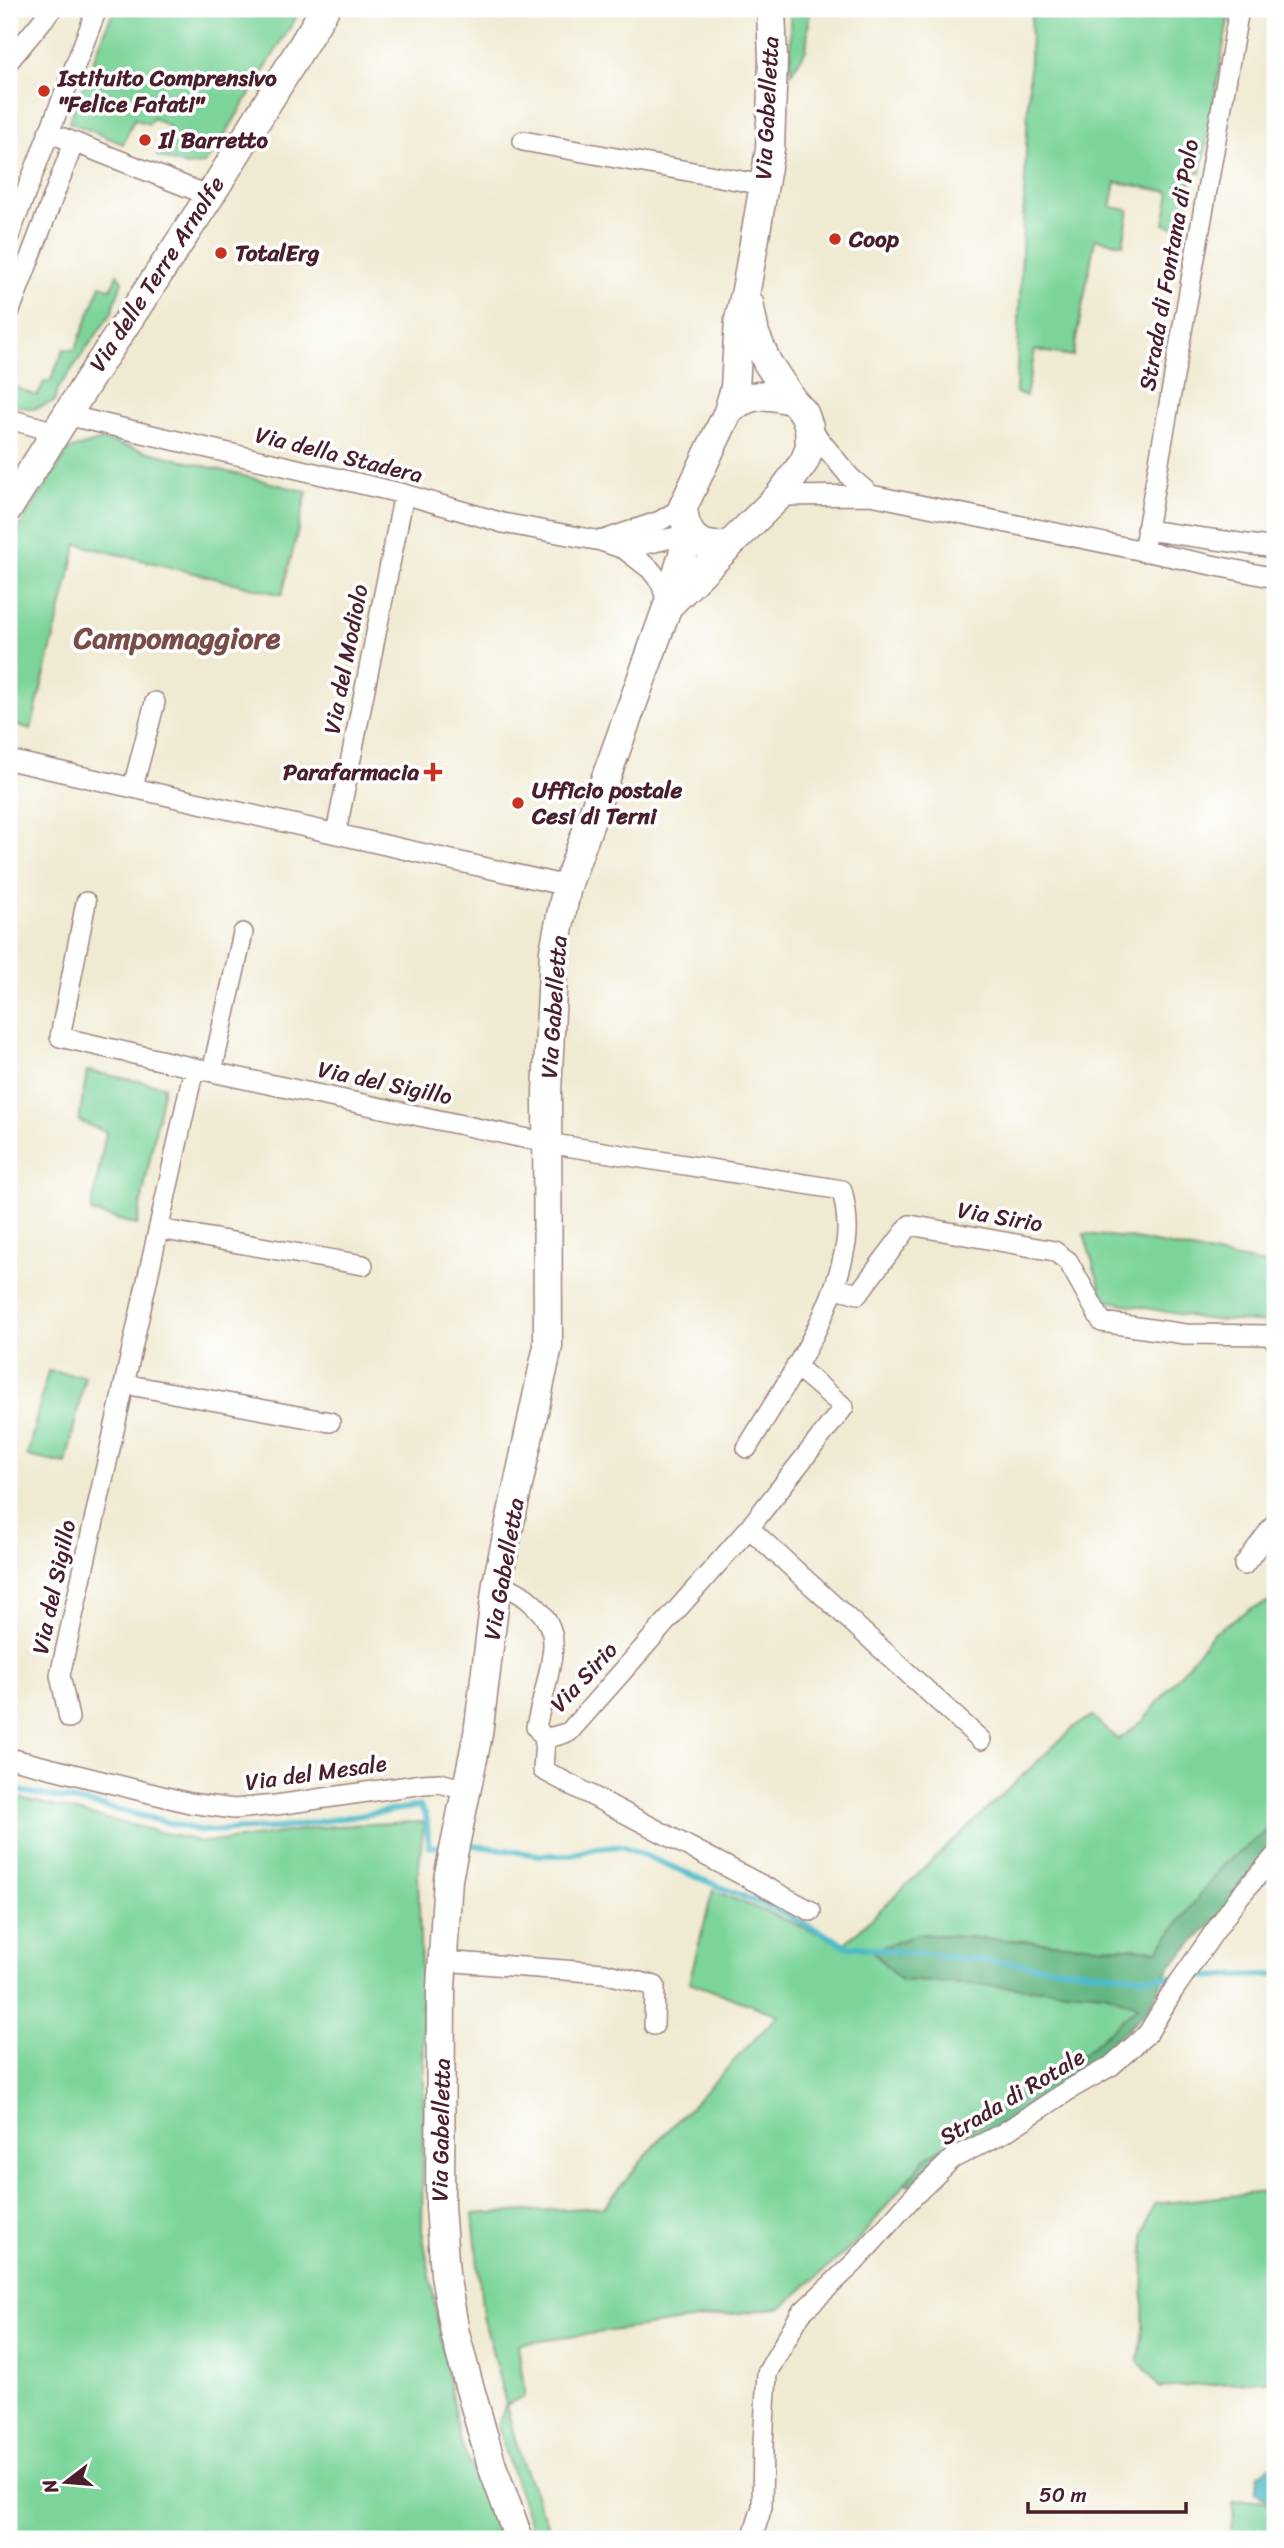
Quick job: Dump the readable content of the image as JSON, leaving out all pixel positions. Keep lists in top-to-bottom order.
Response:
{
  "streets": {
    "street": [
      "Via Gabelletta",
      "Strada di Fontana di Polo",
      "Via delle Terre Arnolfe",
      "Via della Stadera",
      "Via del Modiolo",
      "Via del Sigillo",
      "Via Sirio",
      "Via del Mesale",
      "Strada di Rotale"
    ]
  },
  "crossings": [
    ["Via Gabelletta", "Via della Stadera"],
    ["Via Gabelletta", "Via del Sigillo"],
    ["Via Gabelletta", "Via Sirio"],
    ["Via Gabelletta", "Via del Mesale"],
    ["Via delle Terre Arnolfe", "Via della Stadera"],
    ["Via della Stadera", "Via del Modiolo"]
  ],
  "districts": ["Campomaggiore"],
  "places": {
    "other": [
      "Istituito Comprensivo \"Felice Fatati\"",
      "Il Barretto",
      "Coop",
      "TotalErg",
      "Ufficio postale Cesi di Terni"
    ],
    "health": ["Parafarmacia"]
  },
  "scale_bar": "50 m",
  "north": "left"
}
